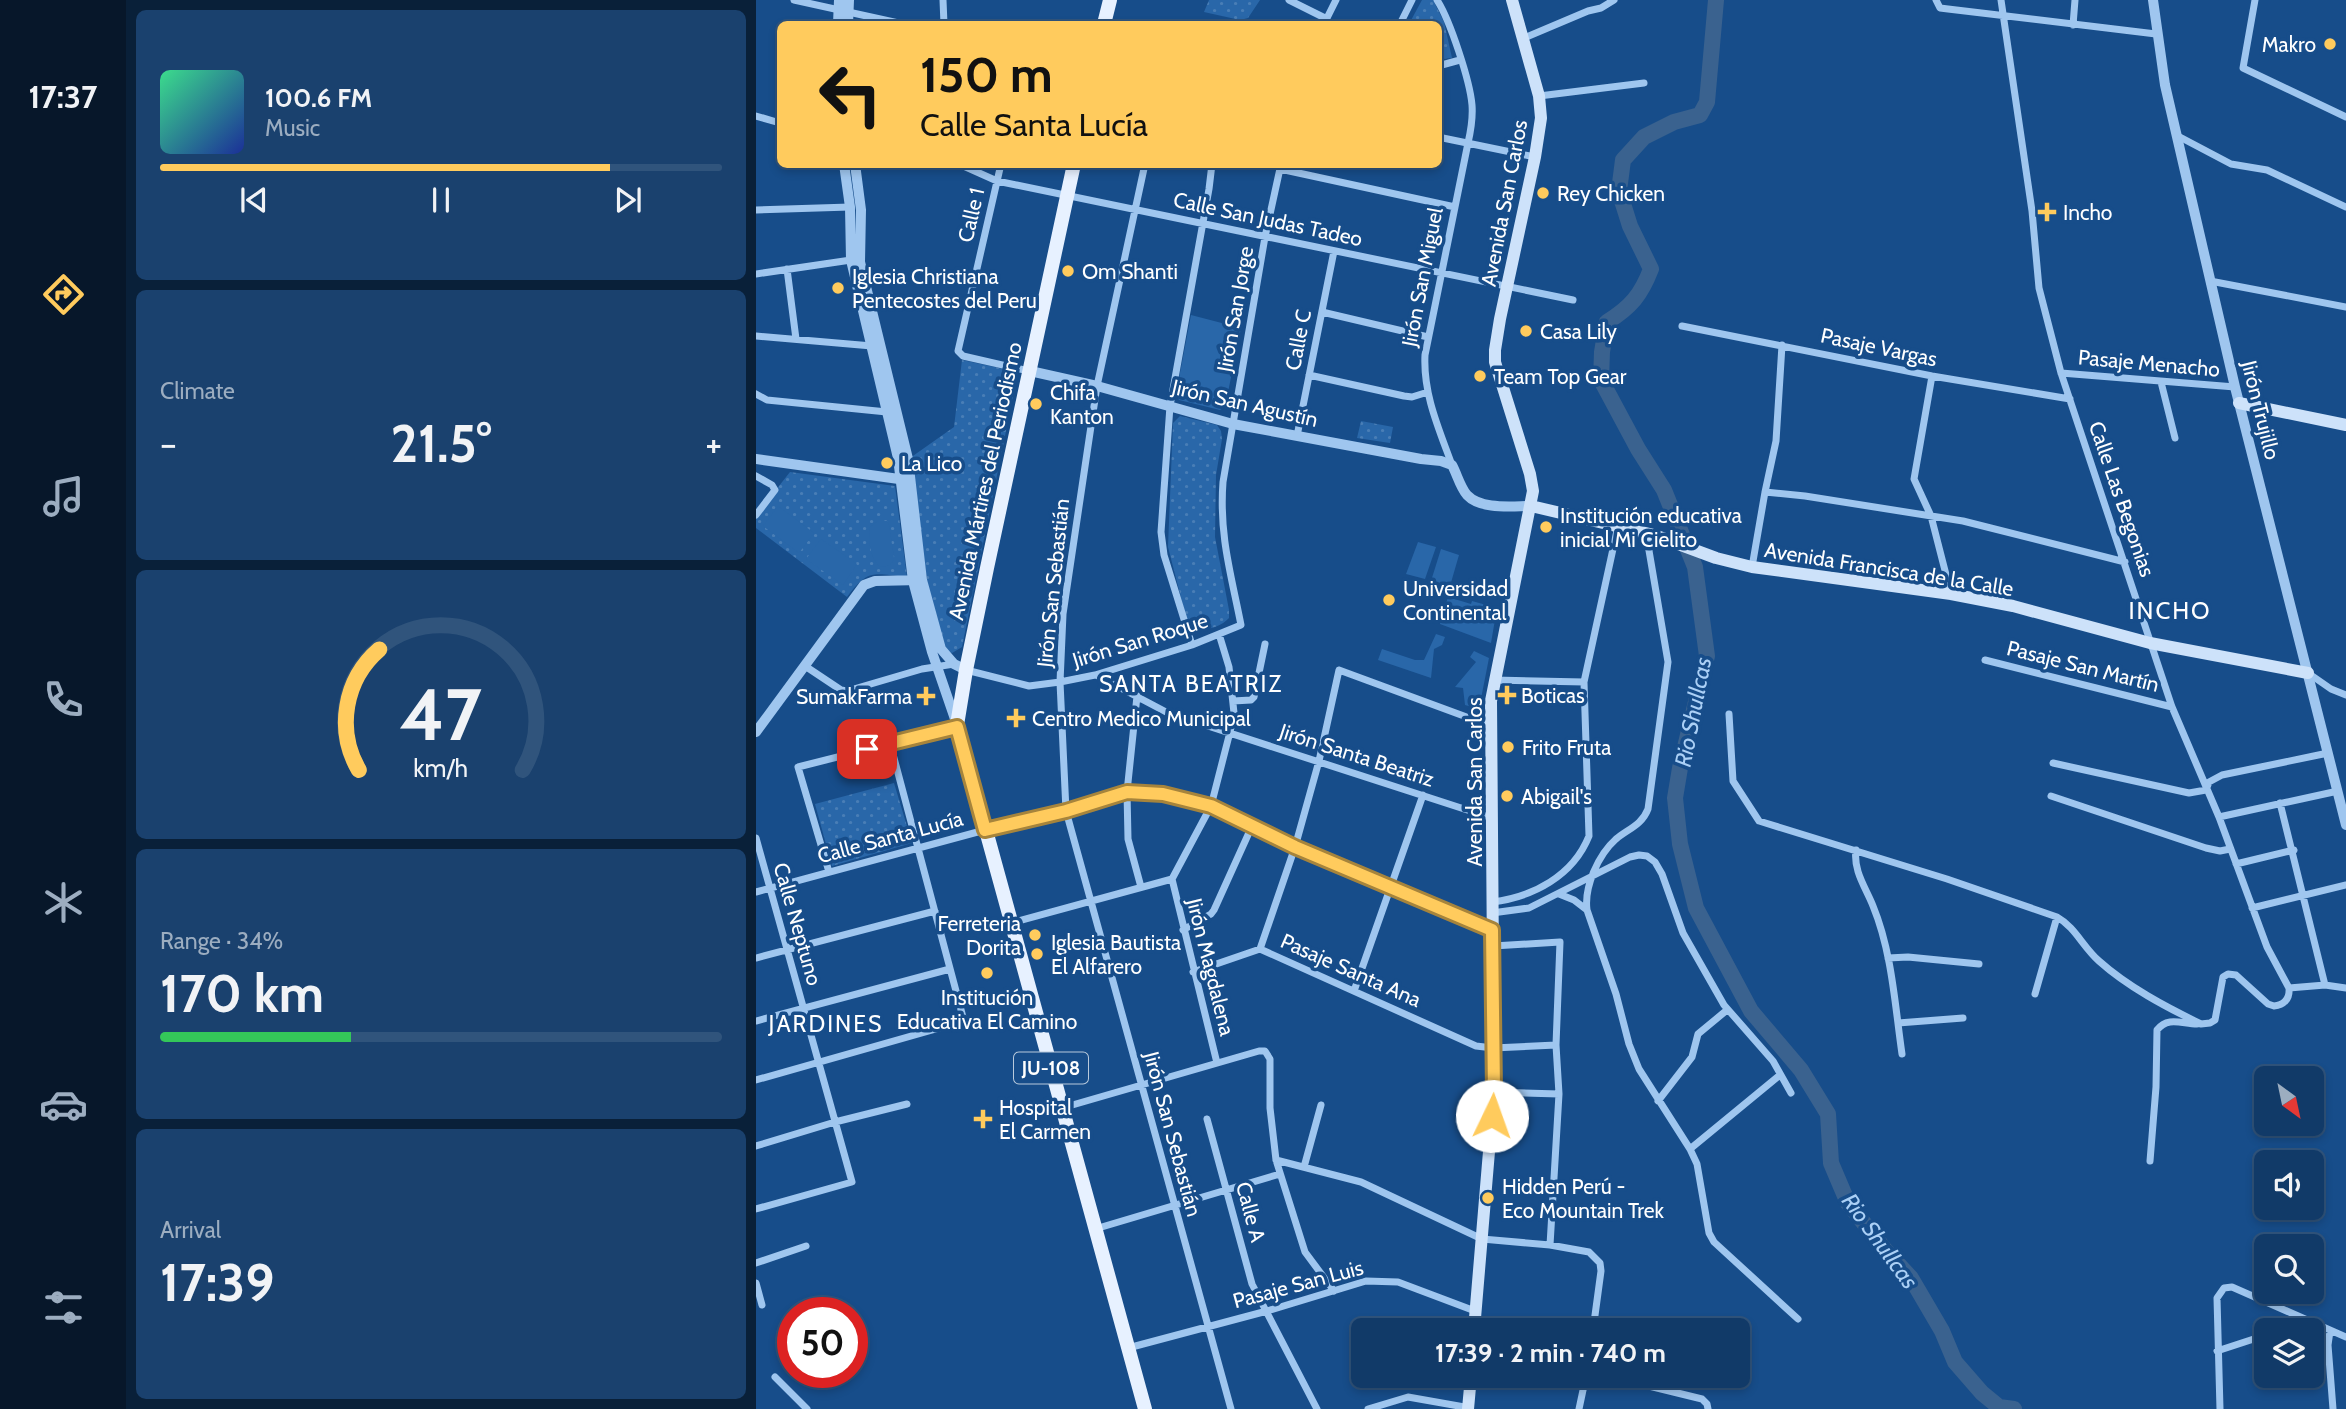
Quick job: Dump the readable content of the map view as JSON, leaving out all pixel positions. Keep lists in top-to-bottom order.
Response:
{
  "streets": {
    "main road": [
      "Avenida San Carlos",
      "Avenida Mártires del Periodismo",
      "Avenida Francisca de la Calle",
      "JU-108"
    ],
    "street": [
      "Calle 1",
      "Calle San Judas Tadeo",
      "Jirón San Miguel",
      "Jirón San Jorge",
      "Calle C",
      "Pasaje Vargas",
      "Pasaje Menacho",
      "Jirón San Agustín",
      "Jirón Trujillo",
      "Calle Las Begonias",
      "Jirón San Sebastián",
      "Jirón San Roque",
      "Pasaje San Martín",
      "Jirón Santa Beatriz",
      "Calle Santa Lucía",
      "Calle Neptuno",
      "Jirón Magdalena",
      "Pasaje Santa Ana",
      "Calle A",
      "Pasaje San Luis"
    ]
  },
  "crossings": [
    ["Avenida San Carlos", "Calle San Judas Tadeo"],
    ["Avenida San Carlos", "Jirón San Miguel"],
    ["Avenida San Carlos", "Avenida Francisca de la Calle"],
    ["Avenida San Carlos", "Jirón Santa Beatriz"],
    ["Avenida San Carlos", "Calle Santa Lucía"],
    ["Avenida San Carlos", "Pasaje Santa Ana"],
    ["Avenida San Carlos", "Pasaje San Luis"],
    ["Calle 1", "Calle San Judas Tadeo"],
    ["Calle 1", "Jirón San Agustín"],
    ["Calle 1", "Avenida Mártires del Periodismo"],
    ["Calle San Judas Tadeo", "Jirón San Miguel"],
    ["Calle San Judas Tadeo", "Jirón San Jorge"],
    ["Calle San Judas Tadeo", "Calle C"],
    ["Calle San Judas Tadeo", "Avenida Mártires del Periodismo"],
    ["Calle San Judas Tadeo", "Jirón San Sebastián"],
    ["Jirón San Miguel", "Jirón San Agustín"],
    ["Jirón San Miguel", "Avenida Francisca de la Calle"],
    ["Jirón San Jorge", "Jirón San Agustín"],
    ["Jirón San Jorge", "Jirón San Roque"],
    ["Calle C", "Jirón San Agustín"],
    ["Pasaje Vargas", "Calle Las Begonias"],
    ["Pasaje Menacho", "Jirón Trujillo"],
    ["Pasaje Menacho", "Calle Las Begonias"],
    ["Jirón San Agustín", "Avenida Mártires del Periodismo"],
    ["Jirón San Agustín", "Jirón San Sebastián"],
    ["Jirón Trujillo", "Avenida Francisca de la Calle"],
    ["Avenida Mártires del Periodismo", "Jirón San Roque"],
    ["Avenida Mártires del Periodismo", "Calle Santa Lucía"],
    ["Avenida Mártires del Periodismo", "Pasaje San Luis"],
    ["Calle Las Begonias", "Avenida Francisca de la Calle"],
    ["Calle Las Begonias", "Pasaje San Martín"],
    ["Jirón San Sebastián", "Jirón San Roque"],
    ["Jirón San Sebastián", "Calle Santa Lucía"],
    ["Jirón San Sebastián", "Pasaje San Luis"],
    ["Jirón San Roque", "Jirón Santa Beatriz"],
    ["Calle Santa Lucía", "Calle Neptuno"],
    ["Jirón Magdalena", "Pasaje Santa Ana"],
    ["Calle A", "Pasaje San Luis"]
  ],
  "districts": ["INCHO", "SANTA BEATRIZ", "JARDINES"],
  "water": ["Rio Shullcas"],
  "places": {
    "other": [
      "Makro",
      "Rey Chicken",
      "Om Shanti",
      "Iglesia Christiana Pentecostes del Peru",
      "Casa Lily",
      "Team Top Gear",
      "Chifa Kanton",
      "La Lico",
      "Institución educativa inicial Mi Cielito",
      "Universidad Continental",
      "Frito Fruta",
      "Abigail's",
      "Ferreteria Dorita",
      "Iglesia Bautista El Alfarero",
      "Institución Educativa El Camino",
      "Hidden Perú - Eco Mountain Trek"
    ],
    "health": [
      "Incho",
      "Boticas",
      "SumakFarma",
      "Centro Medico Municipal",
      "Hospital El Carmen"
    ]
  },
  "north": "bottom right",
  "page": {
    "tabs": "17:37",
    "turn": ["150 m", "Calle Santa Lucía"],
    "song": ["100.6 FM", "Music"],
    "tile": [
      "Climate",
      ["Range · 34%", "170 km"],
      ["Arrival", "17:39"]
    ],
    "heat": ["−", "21.5°", "+"],
    "limit": "50",
    "trip": "17:39 · 2 min · 740 m",
    "gauge": ["47", "km/h"]
  }
}
